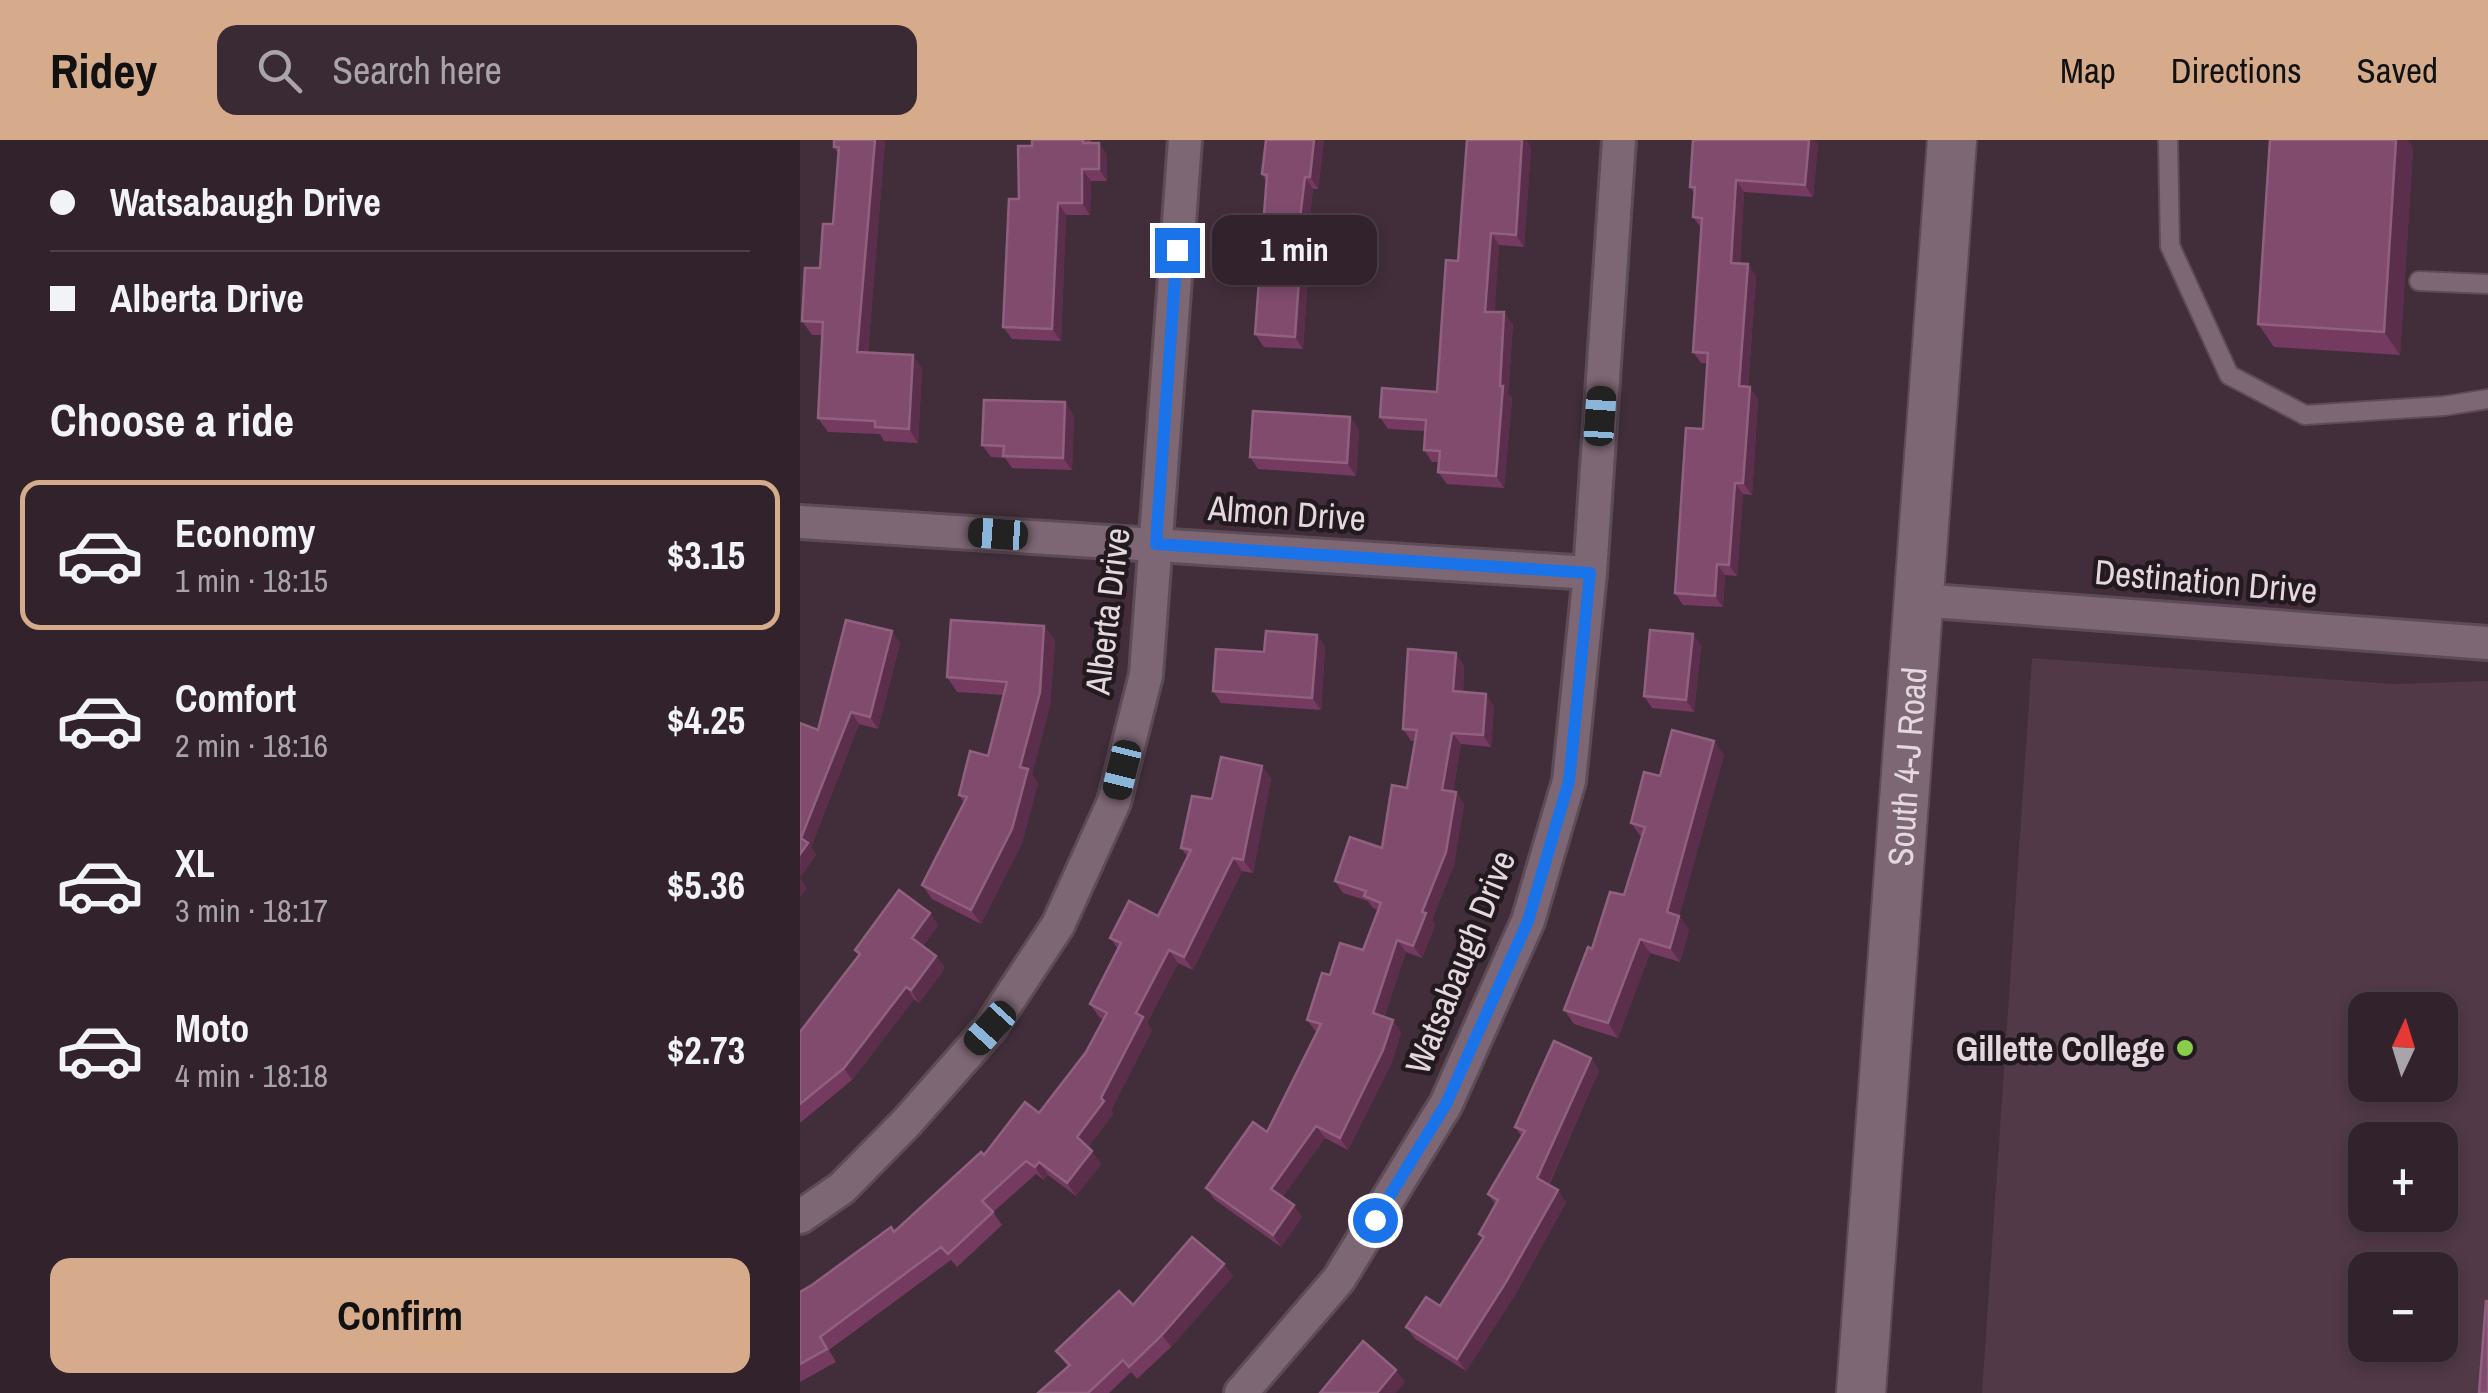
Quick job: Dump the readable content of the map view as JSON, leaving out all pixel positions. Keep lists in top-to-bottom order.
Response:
{
  "streets": {
    "main road": ["South 4-J Road"],
    "street": [
      "Almon Drive",
      "Destination Drive",
      "Alberta Drive",
      "Watsabaugh Drive"
    ]
  },
  "crossings": [
    ["Almon Drive", "Alberta Drive"],
    ["Almon Drive", "Watsabaugh Drive"],
    ["Destination Drive", "South 4-J Road"]
  ],
  "places": ["Gillette College"],
  "north": "top",
  "page": {
    "header": "Ridey",
    "search": "Search here",
    "nav": ["Map", "Directions", "Saved"],
    "banner": ["Watsabaugh Drive", "Alberta Drive"],
    "bubble": "1 min",
    "heading": "Choose a ride",
    "list": [
      {
        "name": "Economy",
        "note": "1 min · 18:15",
        "value": "$3.15"
      },
      {
        "name": "Comfort",
        "note": "2 min · 18:16",
        "value": "$4.25"
      },
      {
        "name": "XL",
        "note": "3 min · 18:17",
        "value": "$5.36"
      },
      {
        "name": "Moto",
        "note": "4 min · 18:18",
        "value": "$2.73"
      }
    ],
    "map_buttons": ["+", "−"],
    "buttons": "Confirm"
  }
}
